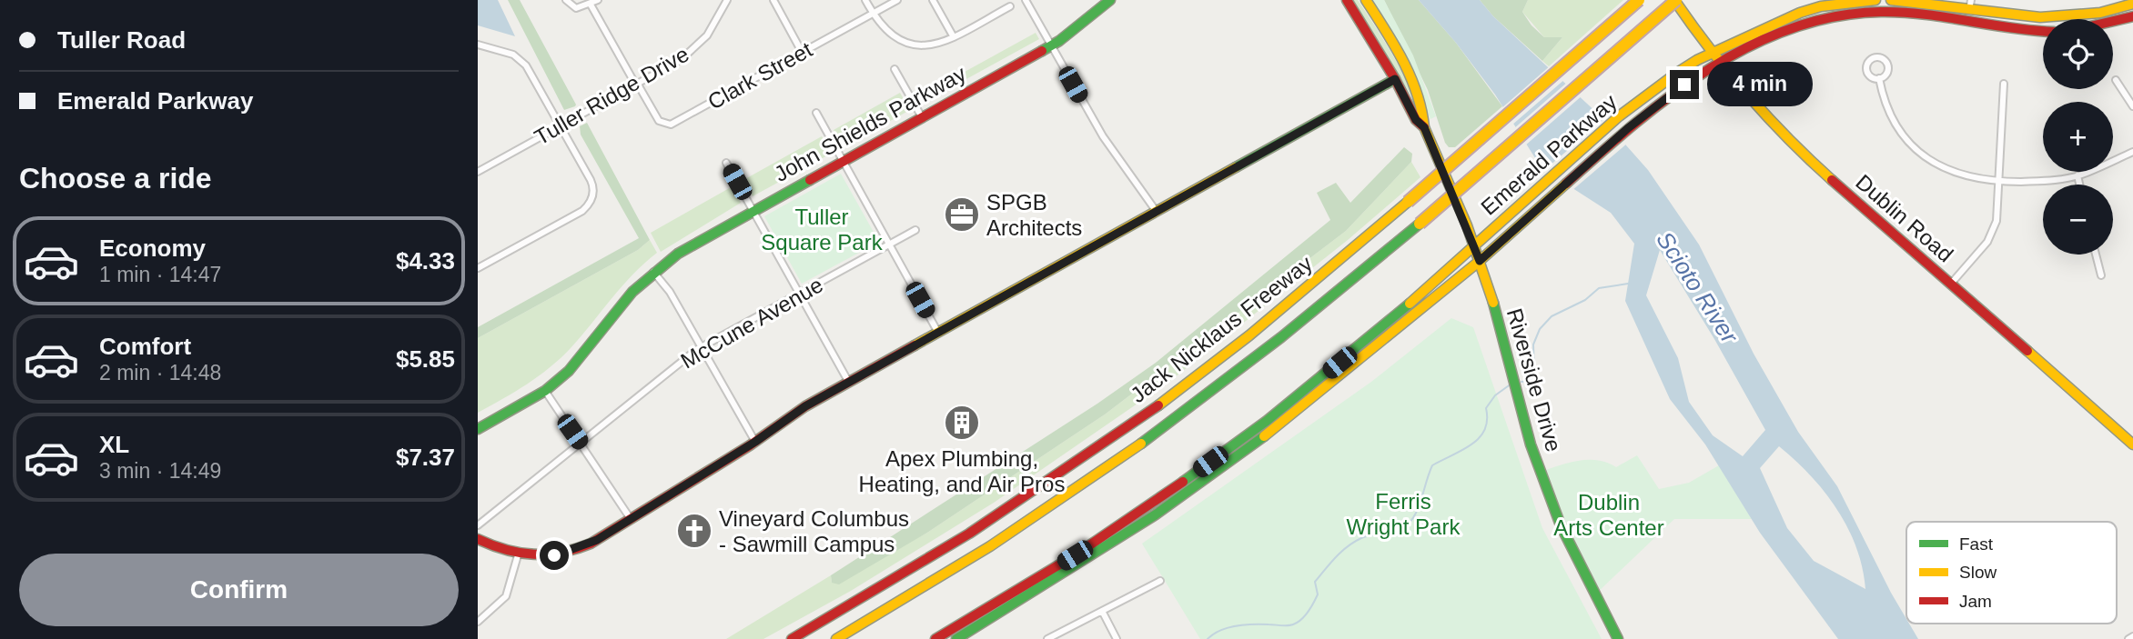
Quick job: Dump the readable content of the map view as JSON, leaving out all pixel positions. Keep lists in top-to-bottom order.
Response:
{
  "streets": {
    "main road": [
      "John Shields Parkway",
      "Emerald Parkway",
      "Dublin Road",
      "Jack Nicklaus Freeway",
      "Riverside Drive"
    ],
    "street": ["Clark Street", "Tuller Ridge Drive", "McCune Avenue"]
  },
  "crossings": [
    ["Clark Street", "Tuller Ridge Drive"],
    ["Emerald Parkway", "Dublin Road"],
    ["Emerald Parkway", "Riverside Drive"],
    ["Dublin Road", "Jack Nicklaus Freeway"]
  ],
  "water": ["Scioto River"],
  "parks": ["Tuller Square Park", "Ferris Wright Park", "Dublin Arts Center"],
  "places": {
    "office": ["SPGB Architects"],
    "building": ["Apex Plumbing, Heating, and Air Pros"],
    "church": ["Vineyard Columbus - Sawmill Campus"]
  },
  "legend": ["Fast", "Slow", "Jam"],
  "page": {
    "banner": ["Tuller Road", "Emerald Parkway"],
    "map_buttons": ["+", "−"],
    "bubble": "4 min",
    "heading": "Choose a ride",
    "list": [
      {
        "name": "Economy",
        "note": "1 min · 14:47",
        "value": "$4.33"
      },
      {
        "name": "Comfort",
        "note": "2 min · 14:48",
        "value": "$5.85"
      },
      {
        "name": "XL",
        "note": "3 min · 14:49",
        "value": "$7.37"
      }
    ],
    "buttons": "Confirm"
  }
}
